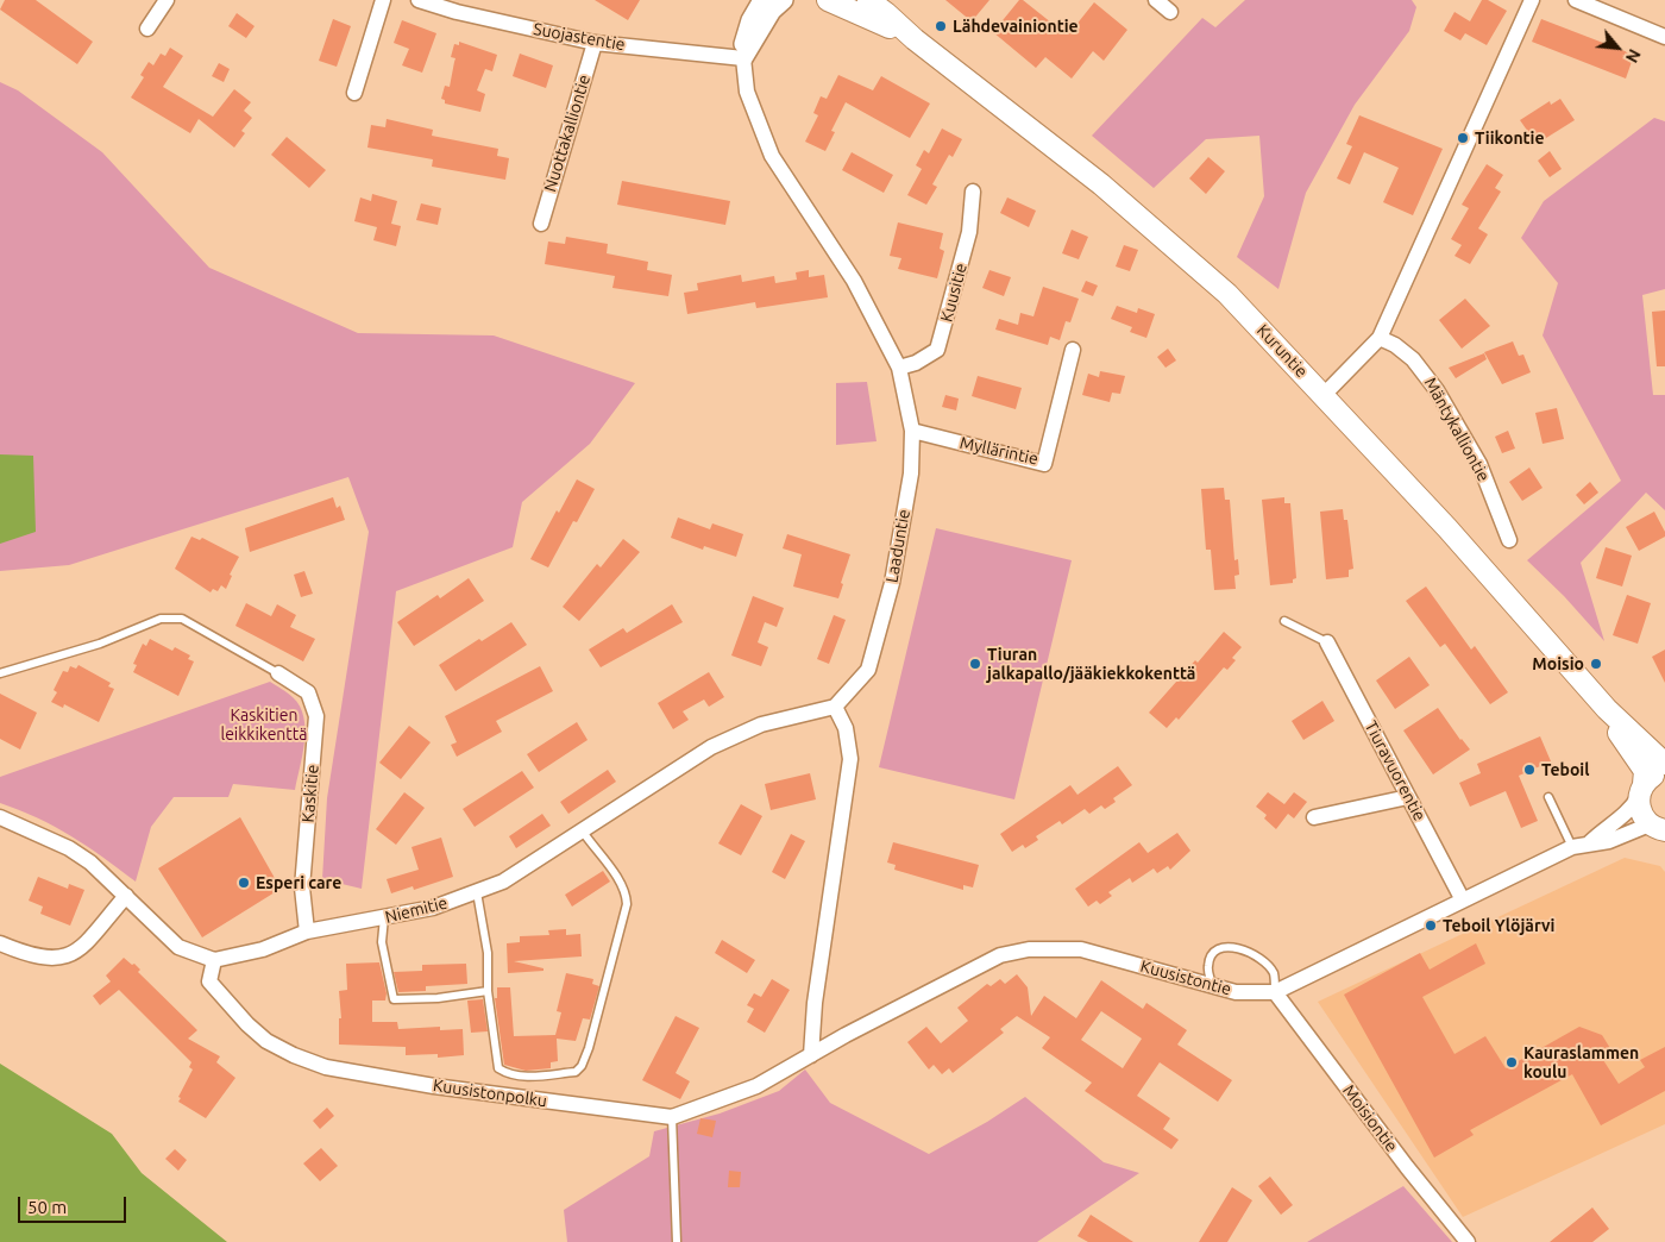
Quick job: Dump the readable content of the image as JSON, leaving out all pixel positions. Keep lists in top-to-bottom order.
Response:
{
  "streets": {
    "main road": ["Kuruntie"],
    "street": [
      "Suojastentie",
      "Nuottakalliontie",
      "Kuusitie",
      "Mäntykalliontie",
      "Myllärintie",
      "Laaduntie",
      "Tiuravuorentie",
      "Kaskitie",
      "Niemitie",
      "Kuusistontie",
      "Kuusistonpolku",
      "Moisiontie"
    ]
  },
  "crossings": [
    ["Suojastentie", "Nuottakalliontie"],
    ["Suojastentie", "Laaduntie"],
    ["Kuusitie", "Laaduntie"],
    ["Kuruntie", "Kuusistontie"],
    ["Myllärintie", "Laaduntie"],
    ["Laaduntie", "Niemitie"],
    ["Tiuravuorentie", "Kuusistontie"],
    ["Kaskitie", "Niemitie"],
    ["Niemitie", "Kuusistonpolku"],
    ["Kuusistontie", "Kuusistonpolku"],
    ["Kuusistontie", "Moisiontie"]
  ],
  "parks": ["Kaskitien leikkikenttä"],
  "places": [
    "Lähdevainiontie",
    "Tiikontie",
    "Tiuran jalkapallo/jääkiekkokenttä",
    "Moisio",
    "Teboil",
    "Esperi care",
    "Teboil Ylöjärvi",
    "Kauraslammen koulu"
  ],
  "scale_bar": "50 m",
  "north": "bottom right"
}
